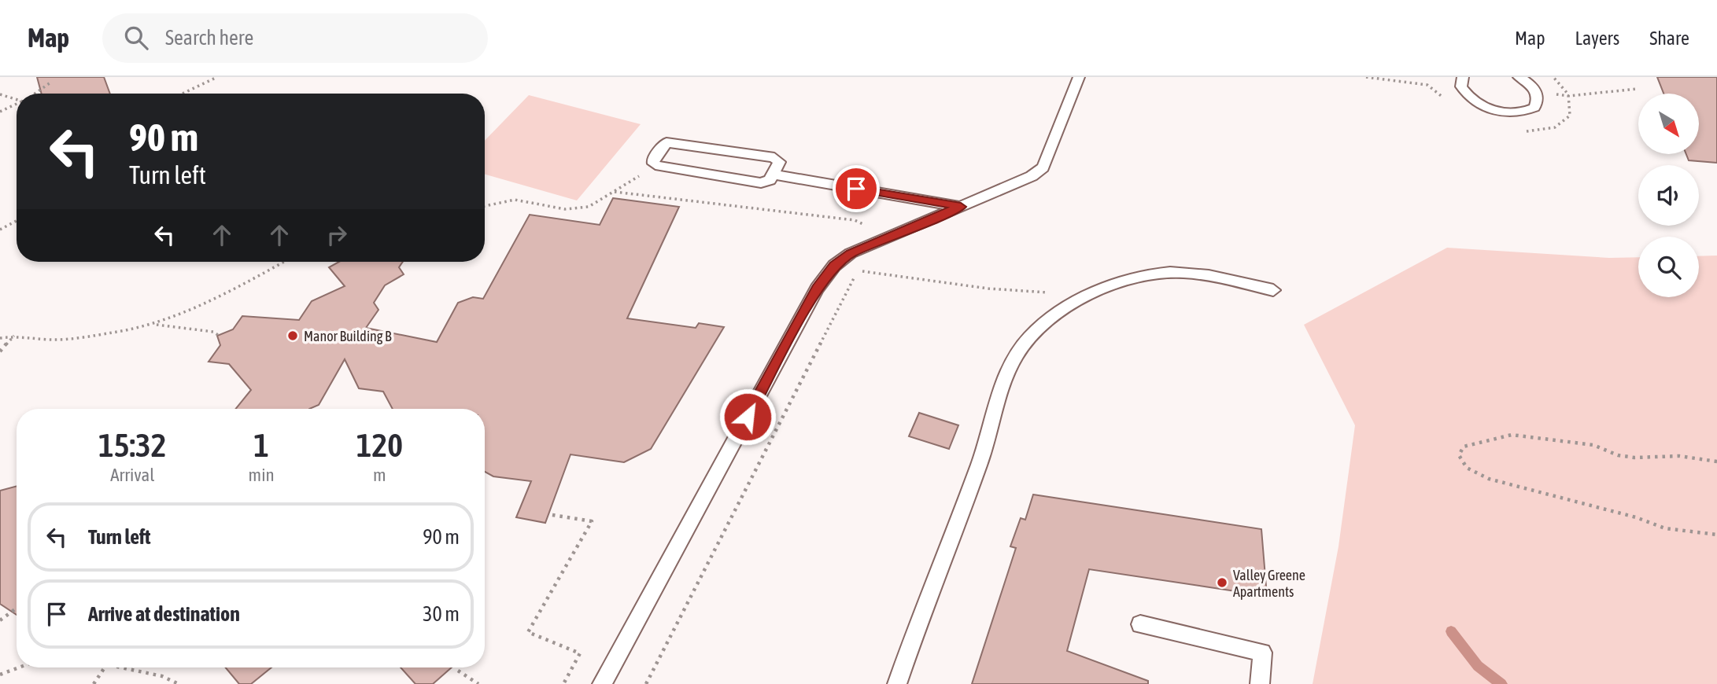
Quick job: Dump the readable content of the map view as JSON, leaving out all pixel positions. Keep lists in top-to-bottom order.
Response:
{
  "places": ["Manor Building B", "Valley Greene Apartments"],
  "north": "bottom right",
  "page": {
    "header": "Map",
    "search": "Search here",
    "nav": ["Map", "Layers", "Share"],
    "turn": ["90 m", "Turn left"],
    "eta": [
      "15:32",
      "Arrival",
      "1",
      "min",
      "120",
      "m"
    ],
    "list": [
      {
        "name": "Turn left",
        "value": "90 m"
      },
      {
        "name": "Arrive at destination",
        "value": "30 m"
      }
    ]
  }
}
